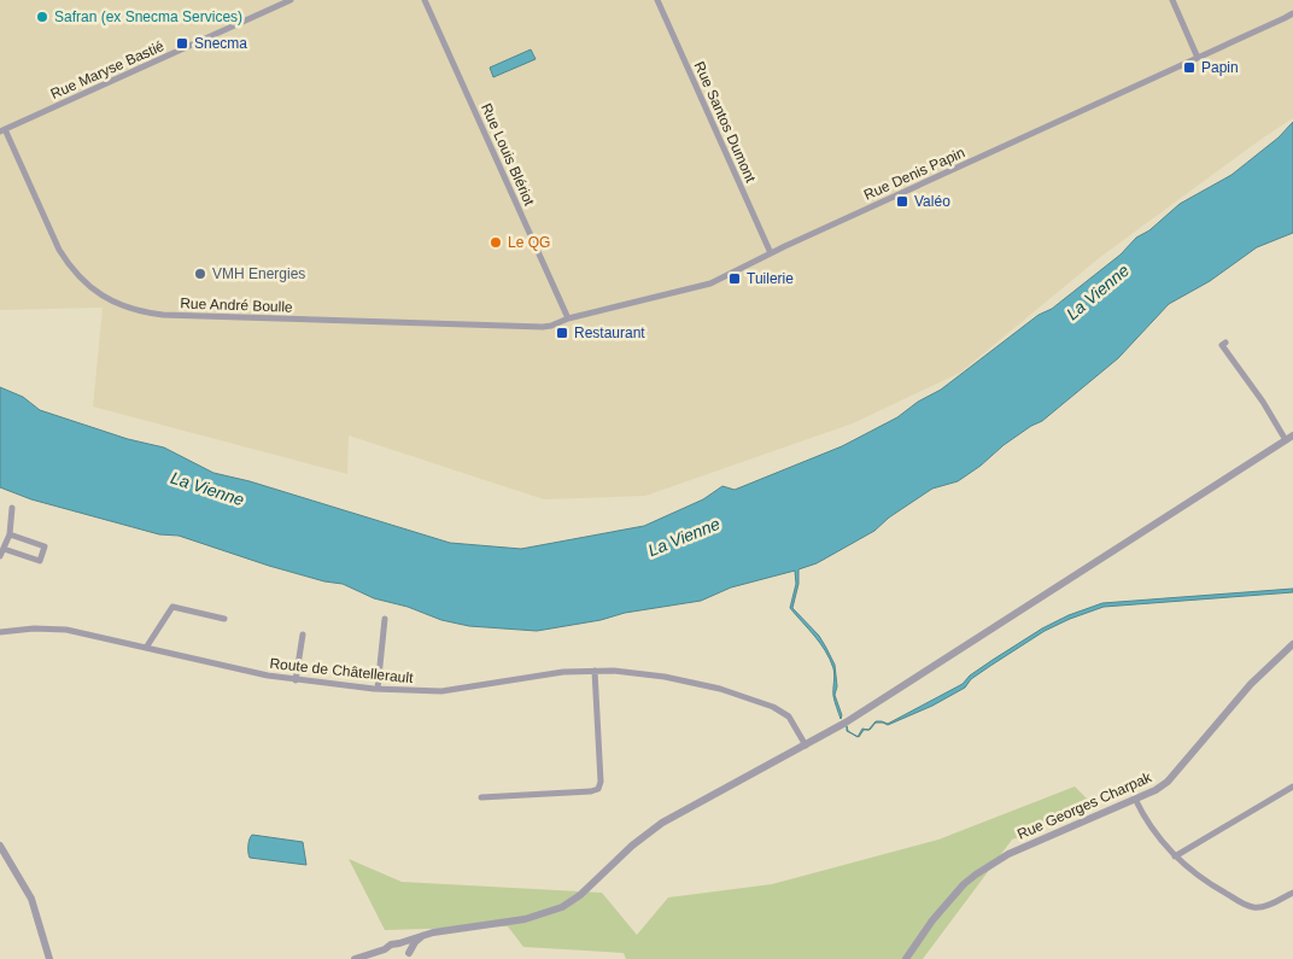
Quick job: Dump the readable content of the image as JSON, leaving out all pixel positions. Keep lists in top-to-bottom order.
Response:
{
  "streets": {
    "street": [
      "Rue Maryse Bastié",
      "Rue Santos Dumont",
      "Rue Louis Blériot",
      "Rue Denis Papin",
      "Rue André Boulle",
      "Route de Châtellerault",
      "Rue Georges Charpak"
    ]
  },
  "crossings": [
    ["Rue Maryse Bastié", "Rue André Boulle"],
    ["Rue Santos Dumont", "Rue Denis Papin"],
    ["Rue Louis Blériot", "Rue Denis Papin"],
    ["Rue Louis Blériot", "Rue André Boulle"],
    ["Rue Denis Papin", "Rue André Boulle"]
  ],
  "water": ["La Vienne"],
  "places": {
    "other": ["Safran (ex Snecma Services)", "Le QG", "VMH Energies"],
    "transit": [
      "Snecma",
      "Papin",
      "Valéo",
      "Tuilerie",
      "Restaurant"
    ]
  }
}
